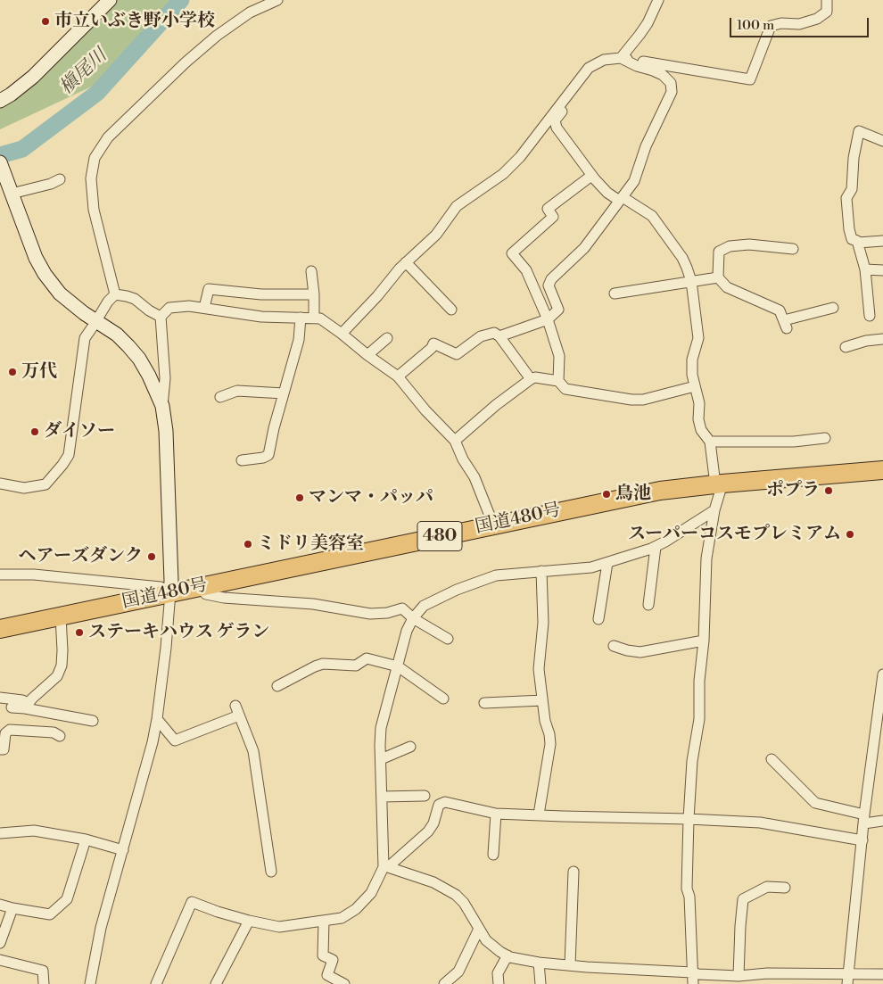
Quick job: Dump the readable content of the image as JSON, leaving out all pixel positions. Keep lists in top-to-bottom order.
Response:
{
  "streets": {
    "highway": ["国道480号", "480"]
  },
  "water": ["槇尾川"],
  "places": [
    "市立いぶき野小学校",
    "万代",
    "ダイソー",
    "ポプラ",
    "鳥池",
    "マンマ・パッパ",
    "スーパーコスモプレミアム",
    "ミドリ美容室",
    "ヘアーズダンク",
    "ステーキハウス ゲラン"
  ],
  "scale_bar": "100 m"
}
